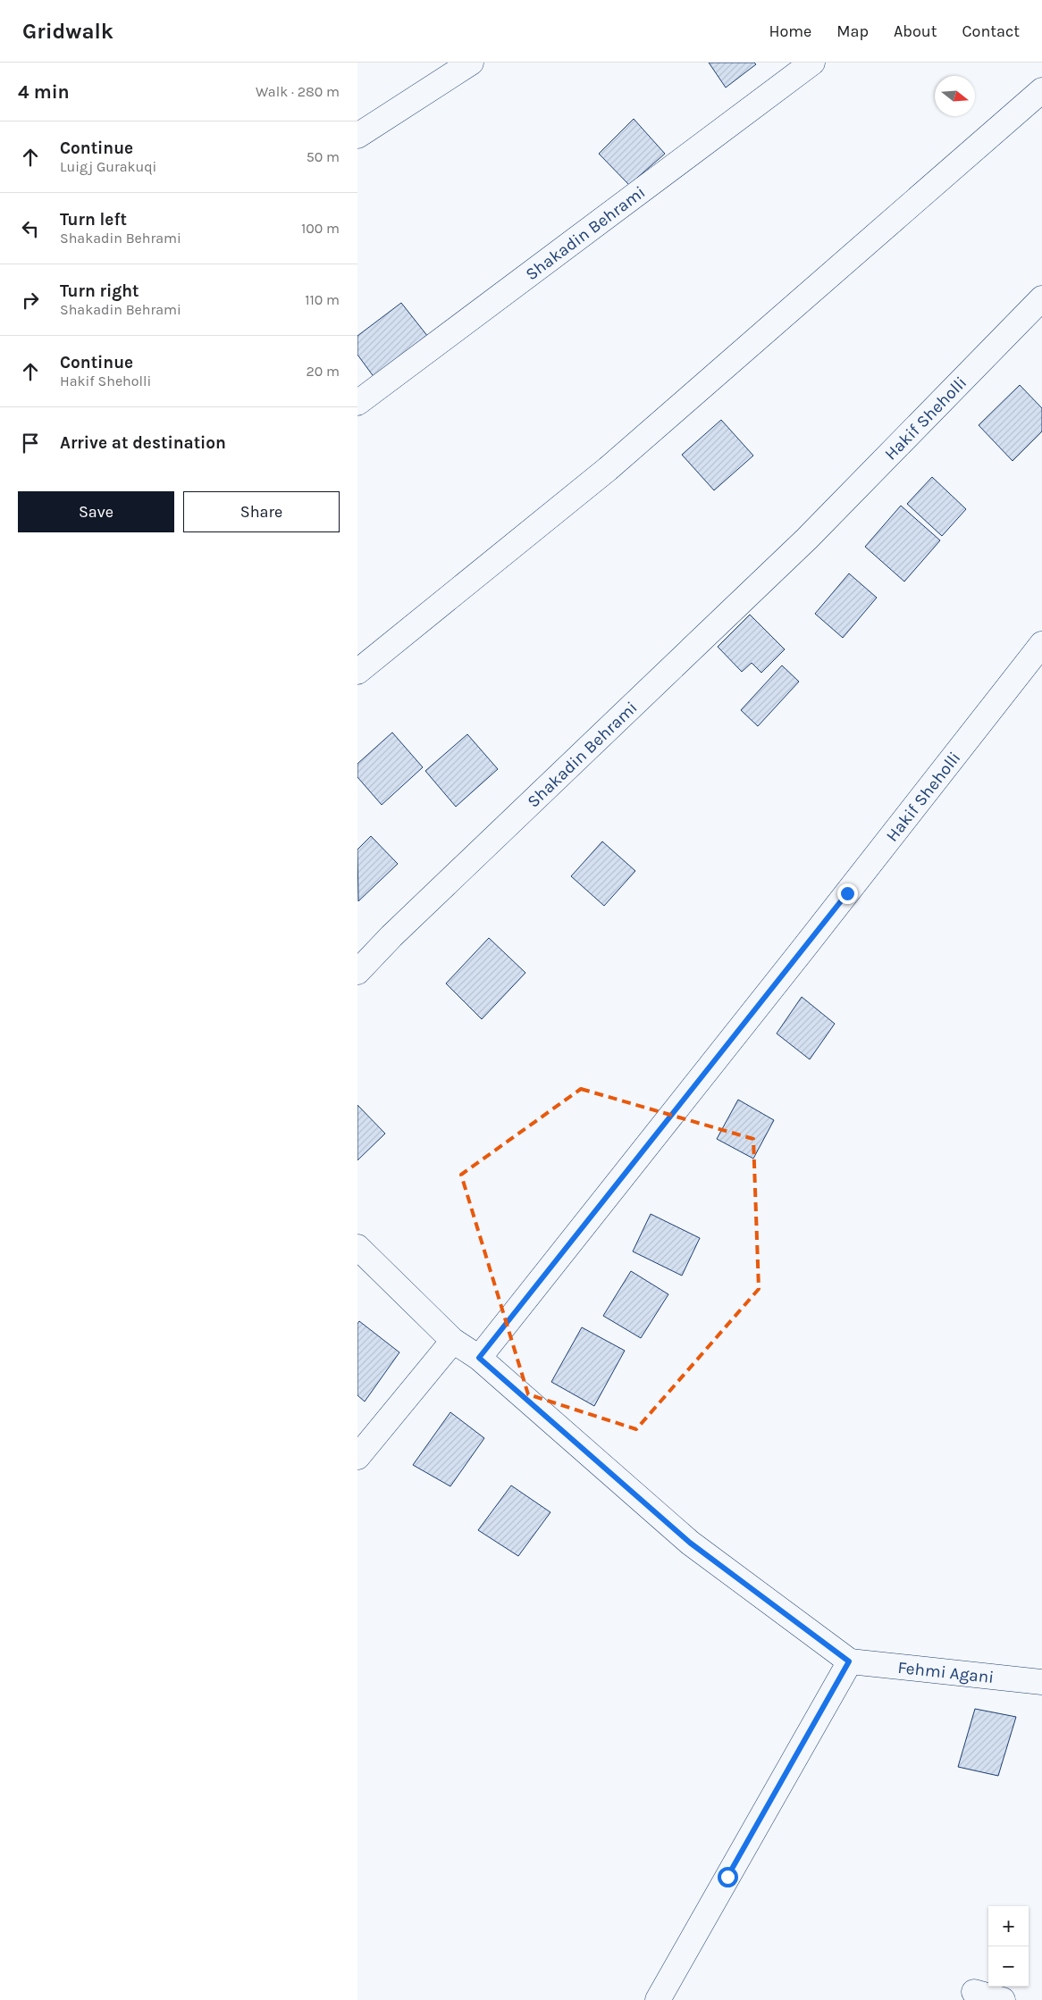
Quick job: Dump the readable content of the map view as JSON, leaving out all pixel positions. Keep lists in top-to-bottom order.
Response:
{
  "streets": {
    "street": ["Shakadin Behrami", "Hakif Sheholli", "Fehmi Agani"]
  },
  "crossings": [
    ["Shakadin Behrami", "Hakif Sheholli"]
  ],
  "north": "right",
  "page": {
    "header": "Gridwalk",
    "nav": [
      "Home",
      "Map",
      "About",
      "Contact"
    ],
    "heading": ["4 min", "Walk · 280 m"],
    "list": [
      ["Continue", "Luigj Gurakuqi", "50 m"],
      ["Turn left", "Shakadin Behrami", "100 m"],
      ["Turn right", "Shakadin Behrami", "110 m"],
      ["Continue", "Hakif Sheholli", "20 m"],
      "Arrive at destination"
    ],
    "buttons": ["Save", "Share"],
    "map_buttons": ["+", "−"]
  }
}
